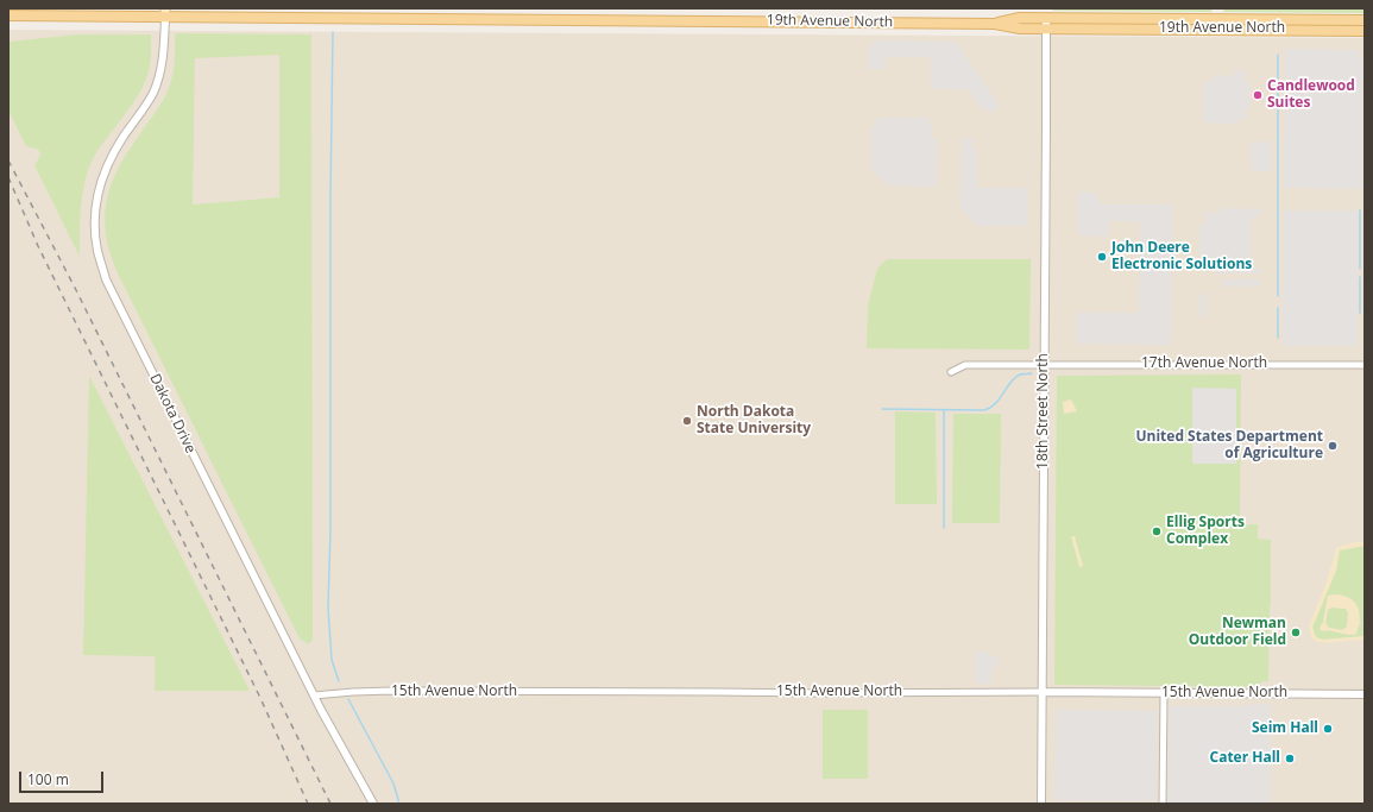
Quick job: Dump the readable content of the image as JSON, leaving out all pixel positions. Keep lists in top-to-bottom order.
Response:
{
  "streets": {
    "main road": ["19th Avenue North"],
    "street": [
      "17th Avenue North",
      "18th Street North",
      "Dakota Drive",
      "15th Avenue North"
    ]
  },
  "crossings": [
    ["19th Avenue North", "18th Street North"],
    ["19th Avenue North", "Dakota Drive"],
    ["17th Avenue North", "18th Street North"],
    ["18th Street North", "15th Avenue North"],
    ["Dakota Drive", "15th Avenue North"]
  ],
  "places": [
    "Candlewood Suites",
    "John Deere Electronic Solutions",
    "North Dakota State University",
    "United States Department of Agriculture",
    "Ellig Sports Complex",
    "Newman Outdoor Field",
    "Seim Hall",
    "Cater Hall"
  ],
  "scale_bar": "100 m"
}
